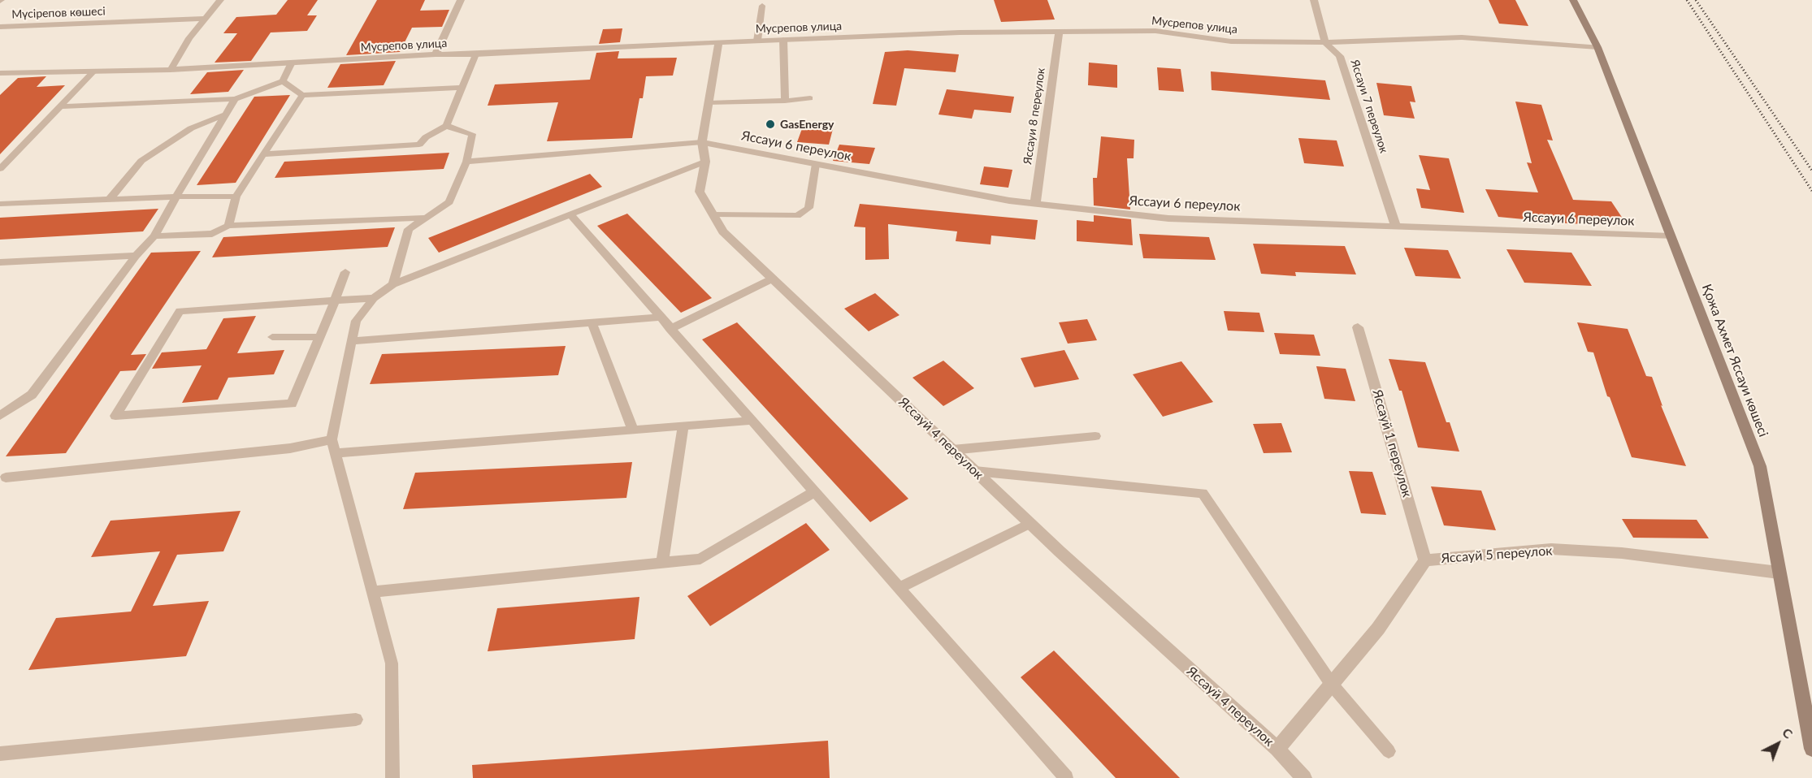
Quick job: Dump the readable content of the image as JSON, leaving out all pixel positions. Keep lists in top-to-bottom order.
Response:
{
  "streets": {
    "street": [
      "Мүсірепов көшесі",
      "Мусрепов улица",
      "Яссауи 7 переулок",
      "Яссауи 8 переулок",
      "Яссауи 6 переулок",
      "Қожа Ахмет Яссауи көшесі",
      "Яссауй 4 переулок",
      "Яссауй 1 переулок",
      "Яссауй 5 переулок"
    ]
  },
  "crossings": [
    ["Мусрепов улица", "Яссауи 7 переулок"],
    ["Мусрепов улица", "Яссауи 8 переулок"],
    ["Мусрепов улица", "Қожа Ахмет Яссауи көшесі"],
    ["Мусрепов улица", "Яссауй 4 переулок"],
    ["Яссауи 7 переулок", "Яссауи 6 переулок"],
    ["Яссауи 8 переулок", "Яссауи 6 переулок"],
    ["Яссауи 6 переулок", "Қожа Ахмет Яссауи көшесі"],
    ["Яссауи 6 переулок", "Яссауй 4 переулок"],
    ["Қожа Ахмет Яссауи көшесі", "Яссауй 5 переулок"],
    ["Яссауй 4 переулок", "Яссауй 5 переулок"],
    ["Яссауй 1 переулок", "Яссауй 5 переулок"]
  ],
  "places": ["GasEnergy"],
  "north": "top right"
}
